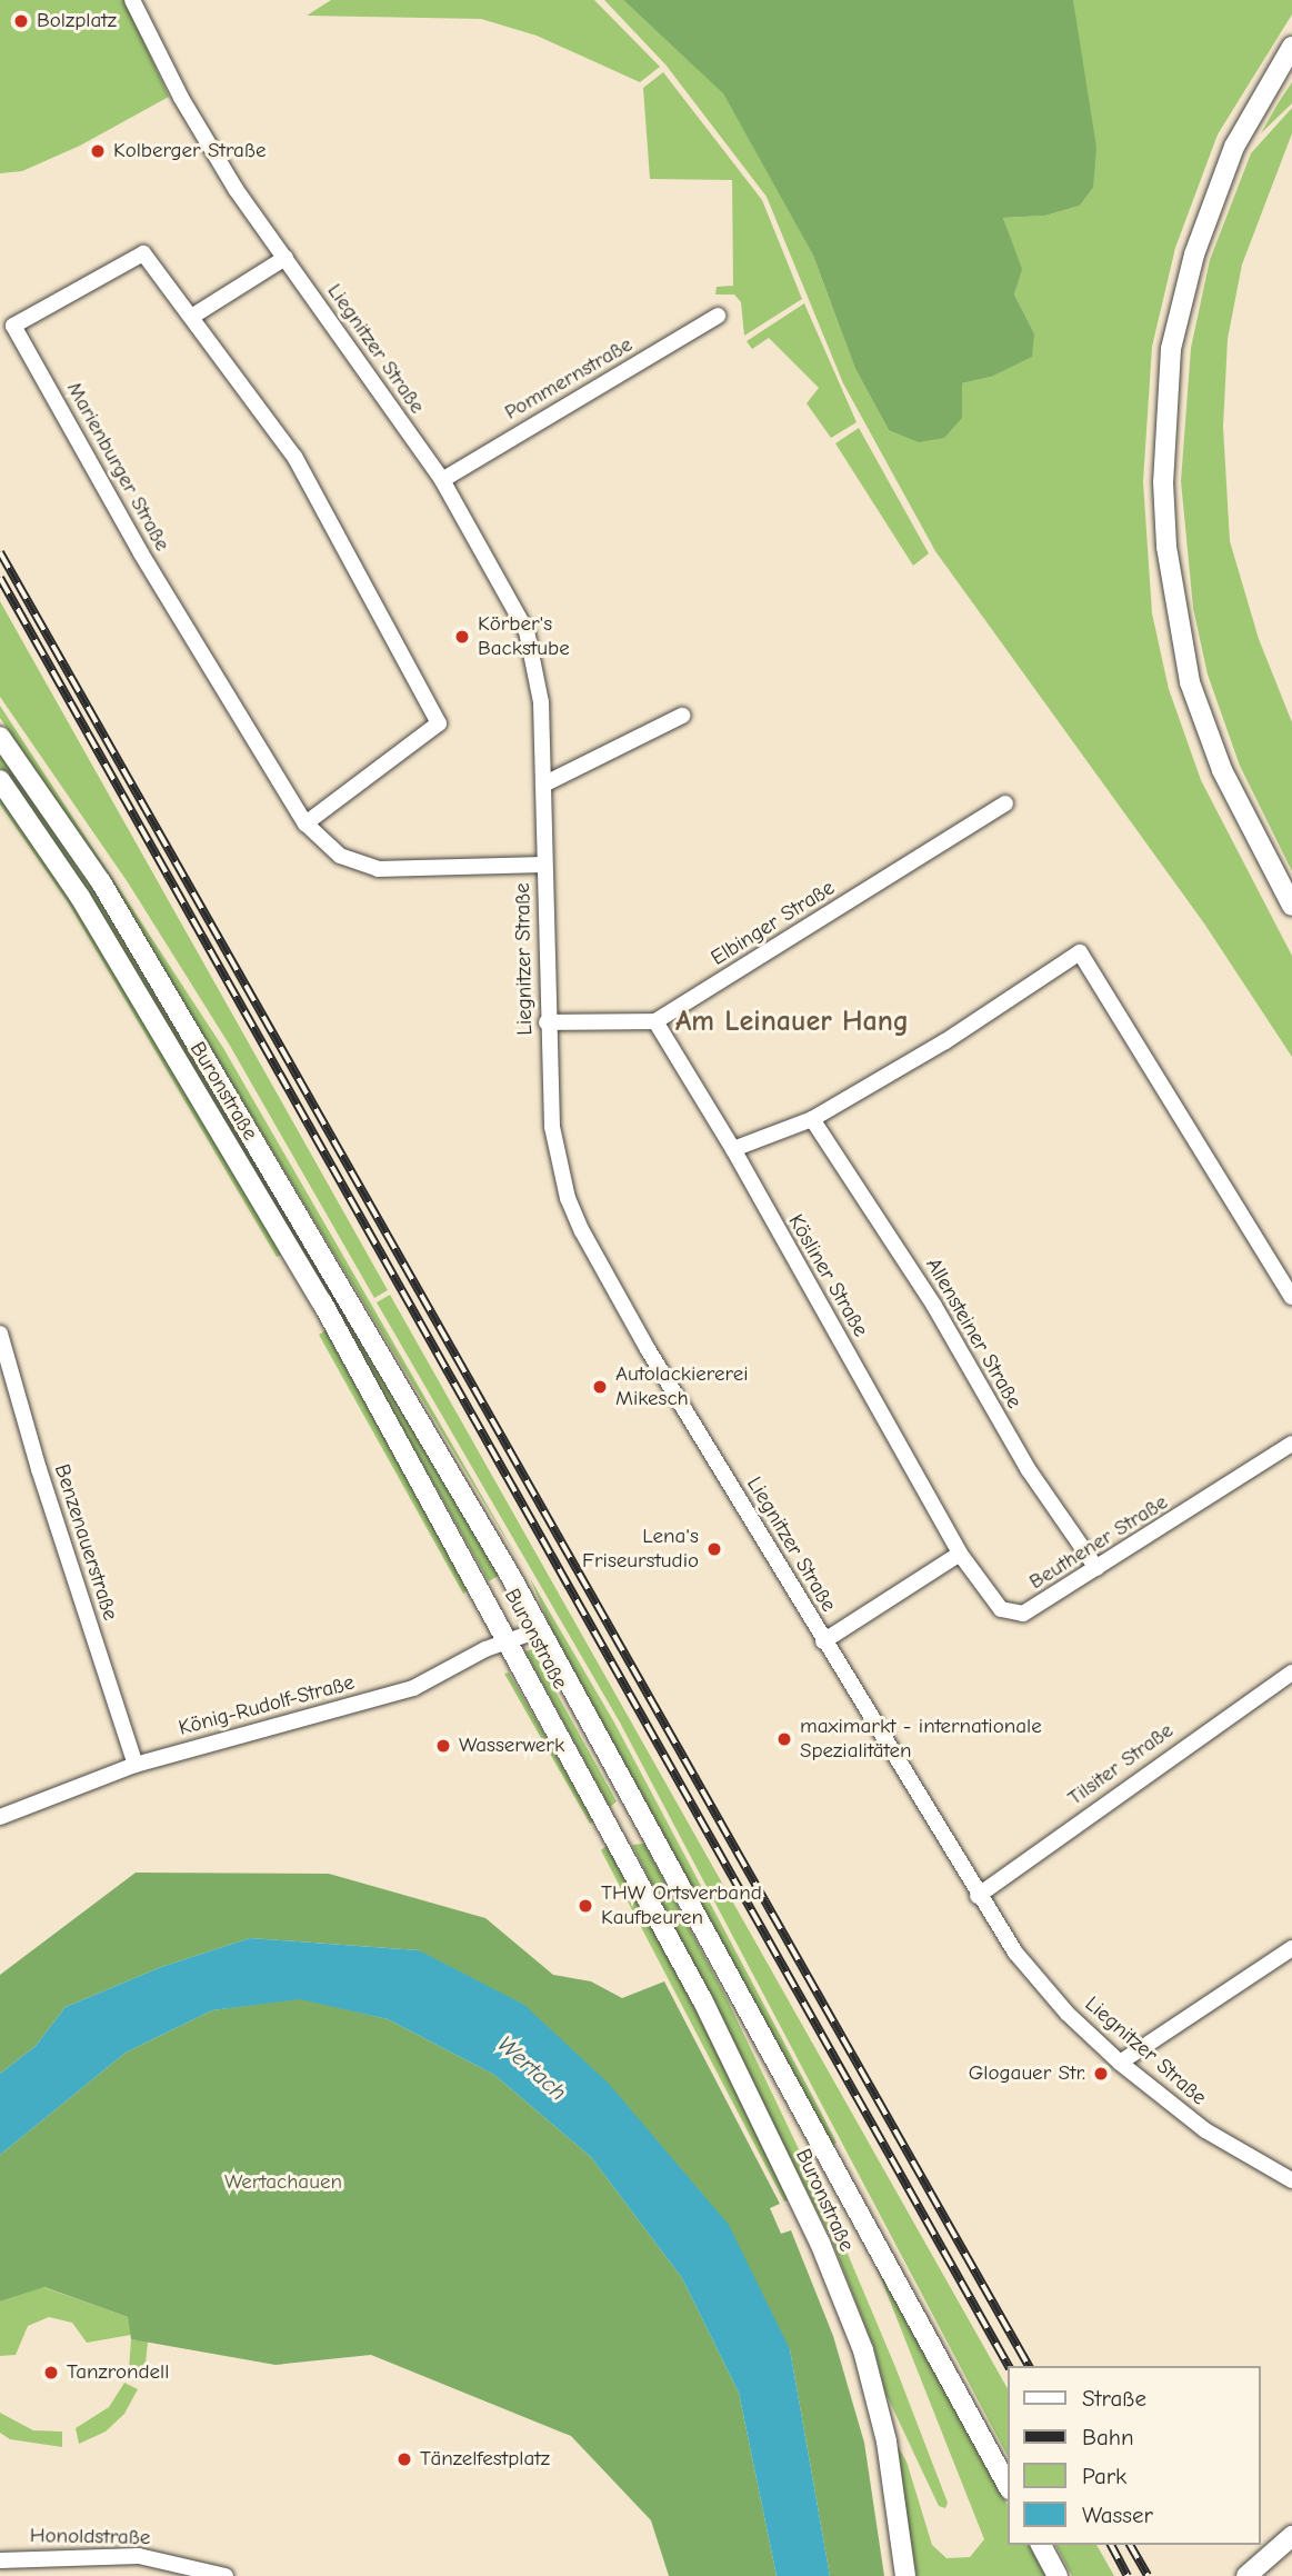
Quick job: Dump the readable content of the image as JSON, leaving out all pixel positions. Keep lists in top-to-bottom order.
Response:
{
  "streets": {
    "street": [
      "Liegnitzer Straße",
      "Pommernstraße",
      "Marienburger Straße",
      "Elbinger Straße",
      "Buronstraße",
      "Kösliner Straße",
      "Allensteiner Straße",
      "Benzenauerstraße",
      "Beuthener Straße",
      "König-Rudolf-Straße",
      "Tilsiter Straße",
      "Honoldstraße"
    ]
  },
  "crossings": [
    ["Liegnitzer Straße", "Pommernstraße"],
    ["Liegnitzer Straße", "Marienburger Straße"],
    ["Liegnitzer Straße", "Tilsiter Straße"],
    ["Elbinger Straße", "Kösliner Straße"],
    ["Buronstraße", "König-Rudolf-Straße"],
    ["Kösliner Straße", "Beuthener Straße"],
    ["Allensteiner Straße", "Beuthener Straße"],
    ["Benzenauerstraße", "König-Rudolf-Straße"]
  ],
  "districts": ["Am Leinauer Hang"],
  "water": ["Wertach"],
  "parks": ["Wertachauen"],
  "places": [
    "Bolzplatz",
    "Kolberger Straße",
    "Körber's Backstube",
    "Autolackiererei Mikesch",
    "Lena's Friseurstudio",
    "maximarkt - internationale Spezialitäten",
    "Wasserwerk",
    "THW Ortsverband Kaufbeuren",
    "Glogauer Str.",
    "Tanzrondell",
    "Tänzelfestplatz"
  ],
  "legend": [
    "Straße",
    "Bahn",
    "Park",
    "Wasser"
  ]
}
